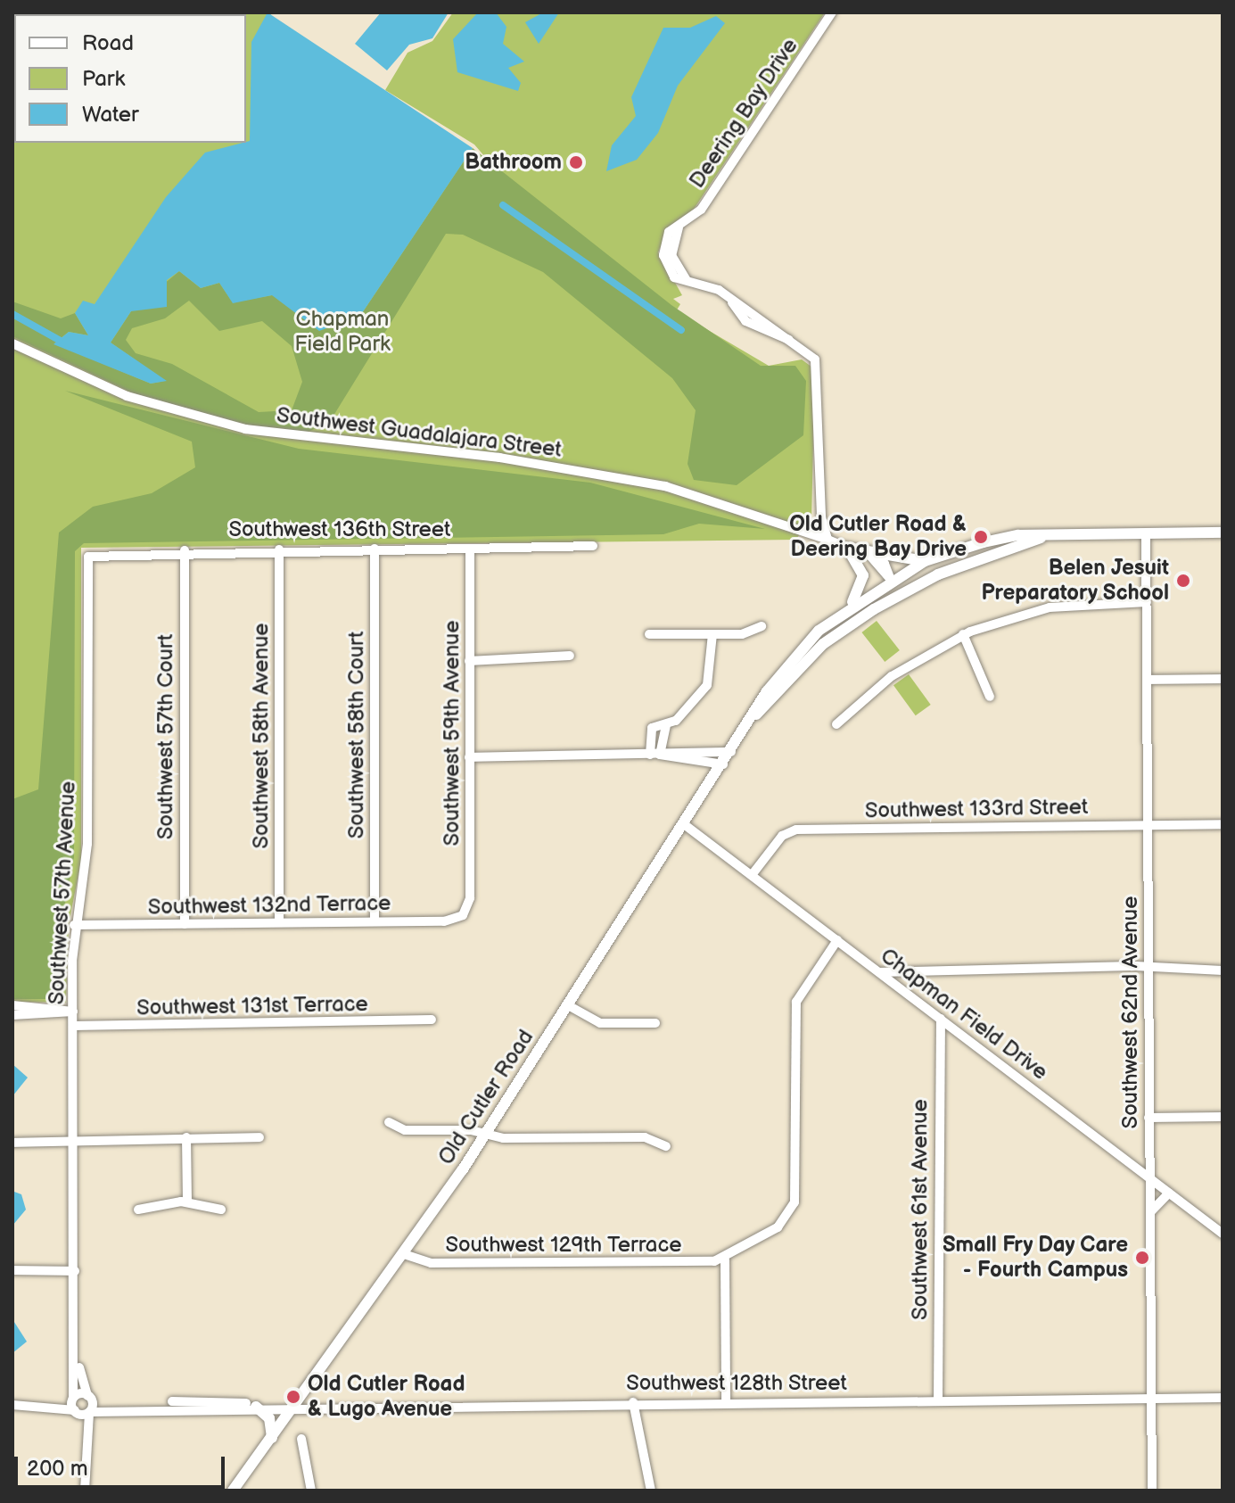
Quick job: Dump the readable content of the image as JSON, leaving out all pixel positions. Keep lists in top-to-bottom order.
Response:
{
  "streets": {
    "main road": ["Old Cutler Road"],
    "street": [
      "Deering Bay Drive",
      "Southwest Guadalajara Street",
      "Southwest 136th Street",
      "Southwest 59th Avenue",
      "Southwest 58th Court",
      "Southwest 58th Avenue",
      "Southwest 57th Court",
      "Southwest 133rd Street",
      "Southwest 57th Avenue",
      "Southwest 132nd Terrace",
      "Southwest 131st Terrace",
      "Southwest 62nd Avenue",
      "Chapman Field Drive",
      "Southwest 61st Avenue",
      "Southwest 129th Terrace",
      "Southwest 128th Street"
    ]
  },
  "crossings": [
    ["Deering Bay Drive", "Southwest Guadalajara Street"],
    ["Southwest 136th Street", "Southwest 59th Avenue"],
    ["Southwest 136th Street", "Southwest 58th Court"],
    ["Southwest 136th Street", "Southwest 58th Avenue"],
    ["Southwest 136th Street", "Southwest 57th Court"],
    ["Southwest 136th Street", "Southwest 57th Avenue"],
    ["Southwest 59th Avenue", "Southwest 132nd Terrace"],
    ["Southwest 58th Court", "Southwest 132nd Terrace"],
    ["Southwest 58th Avenue", "Southwest 132nd Terrace"],
    ["Southwest 57th Court", "Southwest 132nd Terrace"],
    ["Southwest 133rd Street", "Southwest 62nd Avenue"],
    ["Southwest 133rd Street", "Chapman Field Drive"],
    ["Southwest 57th Avenue", "Southwest 132nd Terrace"],
    ["Southwest 57th Avenue", "Southwest 131st Terrace"],
    ["Southwest 57th Avenue", "Southwest 128th Street"],
    ["Southwest 62nd Avenue", "Chapman Field Drive"],
    ["Southwest 62nd Avenue", "Southwest 128th Street"],
    ["Chapman Field Drive", "Old Cutler Road"],
    ["Chapman Field Drive", "Southwest 61st Avenue"],
    ["Old Cutler Road", "Southwest 129th Terrace"],
    ["Old Cutler Road", "Southwest 128th Street"],
    ["Southwest 61st Avenue", "Southwest 128th Street"]
  ],
  "parks": ["Chapman Field Park"],
  "places": [
    "Bathroom",
    "Old Cutler Road & Deering Bay Drive",
    "Belen Jesuit Preparatory School",
    "Small Fry Day Care - Fourth Campus",
    "Old Cutler Road & Lugo Avenue"
  ],
  "legend": ["Road", "Park", "Water"],
  "scale_bar": "200 m"
}
